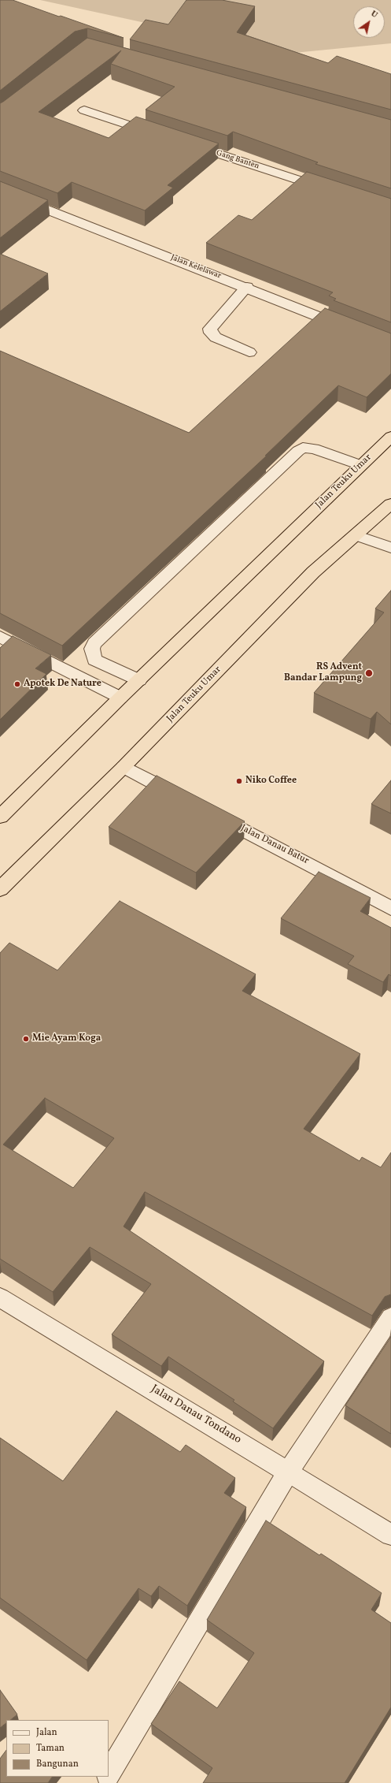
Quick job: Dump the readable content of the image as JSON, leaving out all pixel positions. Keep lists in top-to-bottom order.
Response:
{
  "streets": {
    "highway": ["Jalan Teuku Umar"],
    "street": [
      "Gang Banten",
      "Jalan Kelelawar",
      "Jalan Danau Batur",
      "Jalan Danau Tondano"
    ]
  },
  "places": [
    "RS Advent Bandar Lampung",
    "Apotek De Nature",
    "Niko Coffee",
    "Mie Ayam Koga"
  ],
  "legend": ["Jalan", "Taman", "Bangunan"],
  "north": "top right"
}
